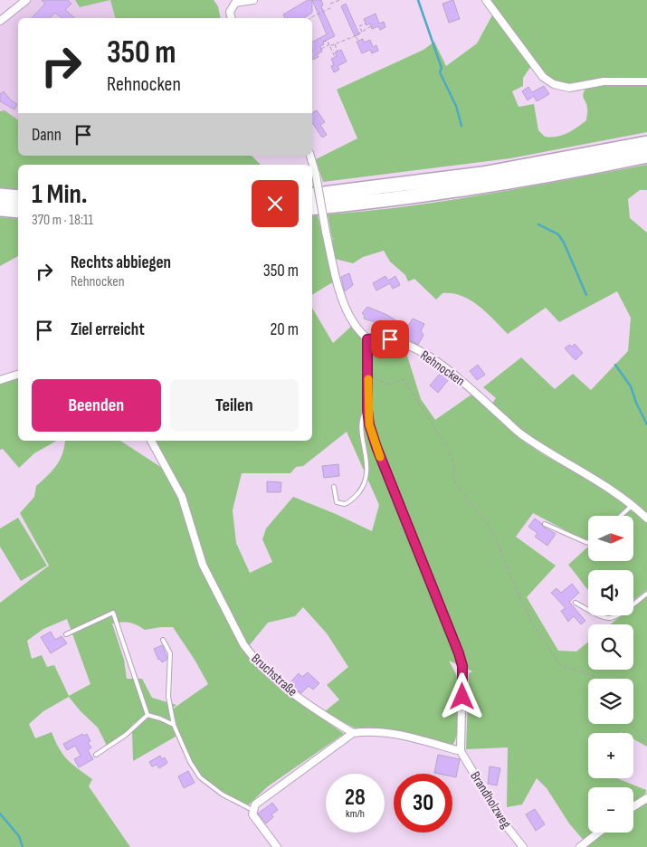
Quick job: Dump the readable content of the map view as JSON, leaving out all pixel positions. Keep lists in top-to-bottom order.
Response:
{
  "streets": {
    "street": ["Rehnocken", "Bruchstraße", "Brandholzweg"]
  },
  "north": "right",
  "page": {
    "turn": ["350 m", "Rehnocken"],
    "then": "Dann",
    "heading": ["1 Min.", "370 m · 18:11"],
    "list": [
      {
        "name": "Rechts abbiegen",
        "note": "Rehnocken",
        "value": "350 m"
      },
      {
        "name": "Ziel erreicht",
        "value": "20 m"
      }
    ],
    "buttons": ["Beenden", "Teilen"],
    "map_buttons": ["+", "−"],
    "speed": "28 km/h",
    "limit": "30"
  }
}
